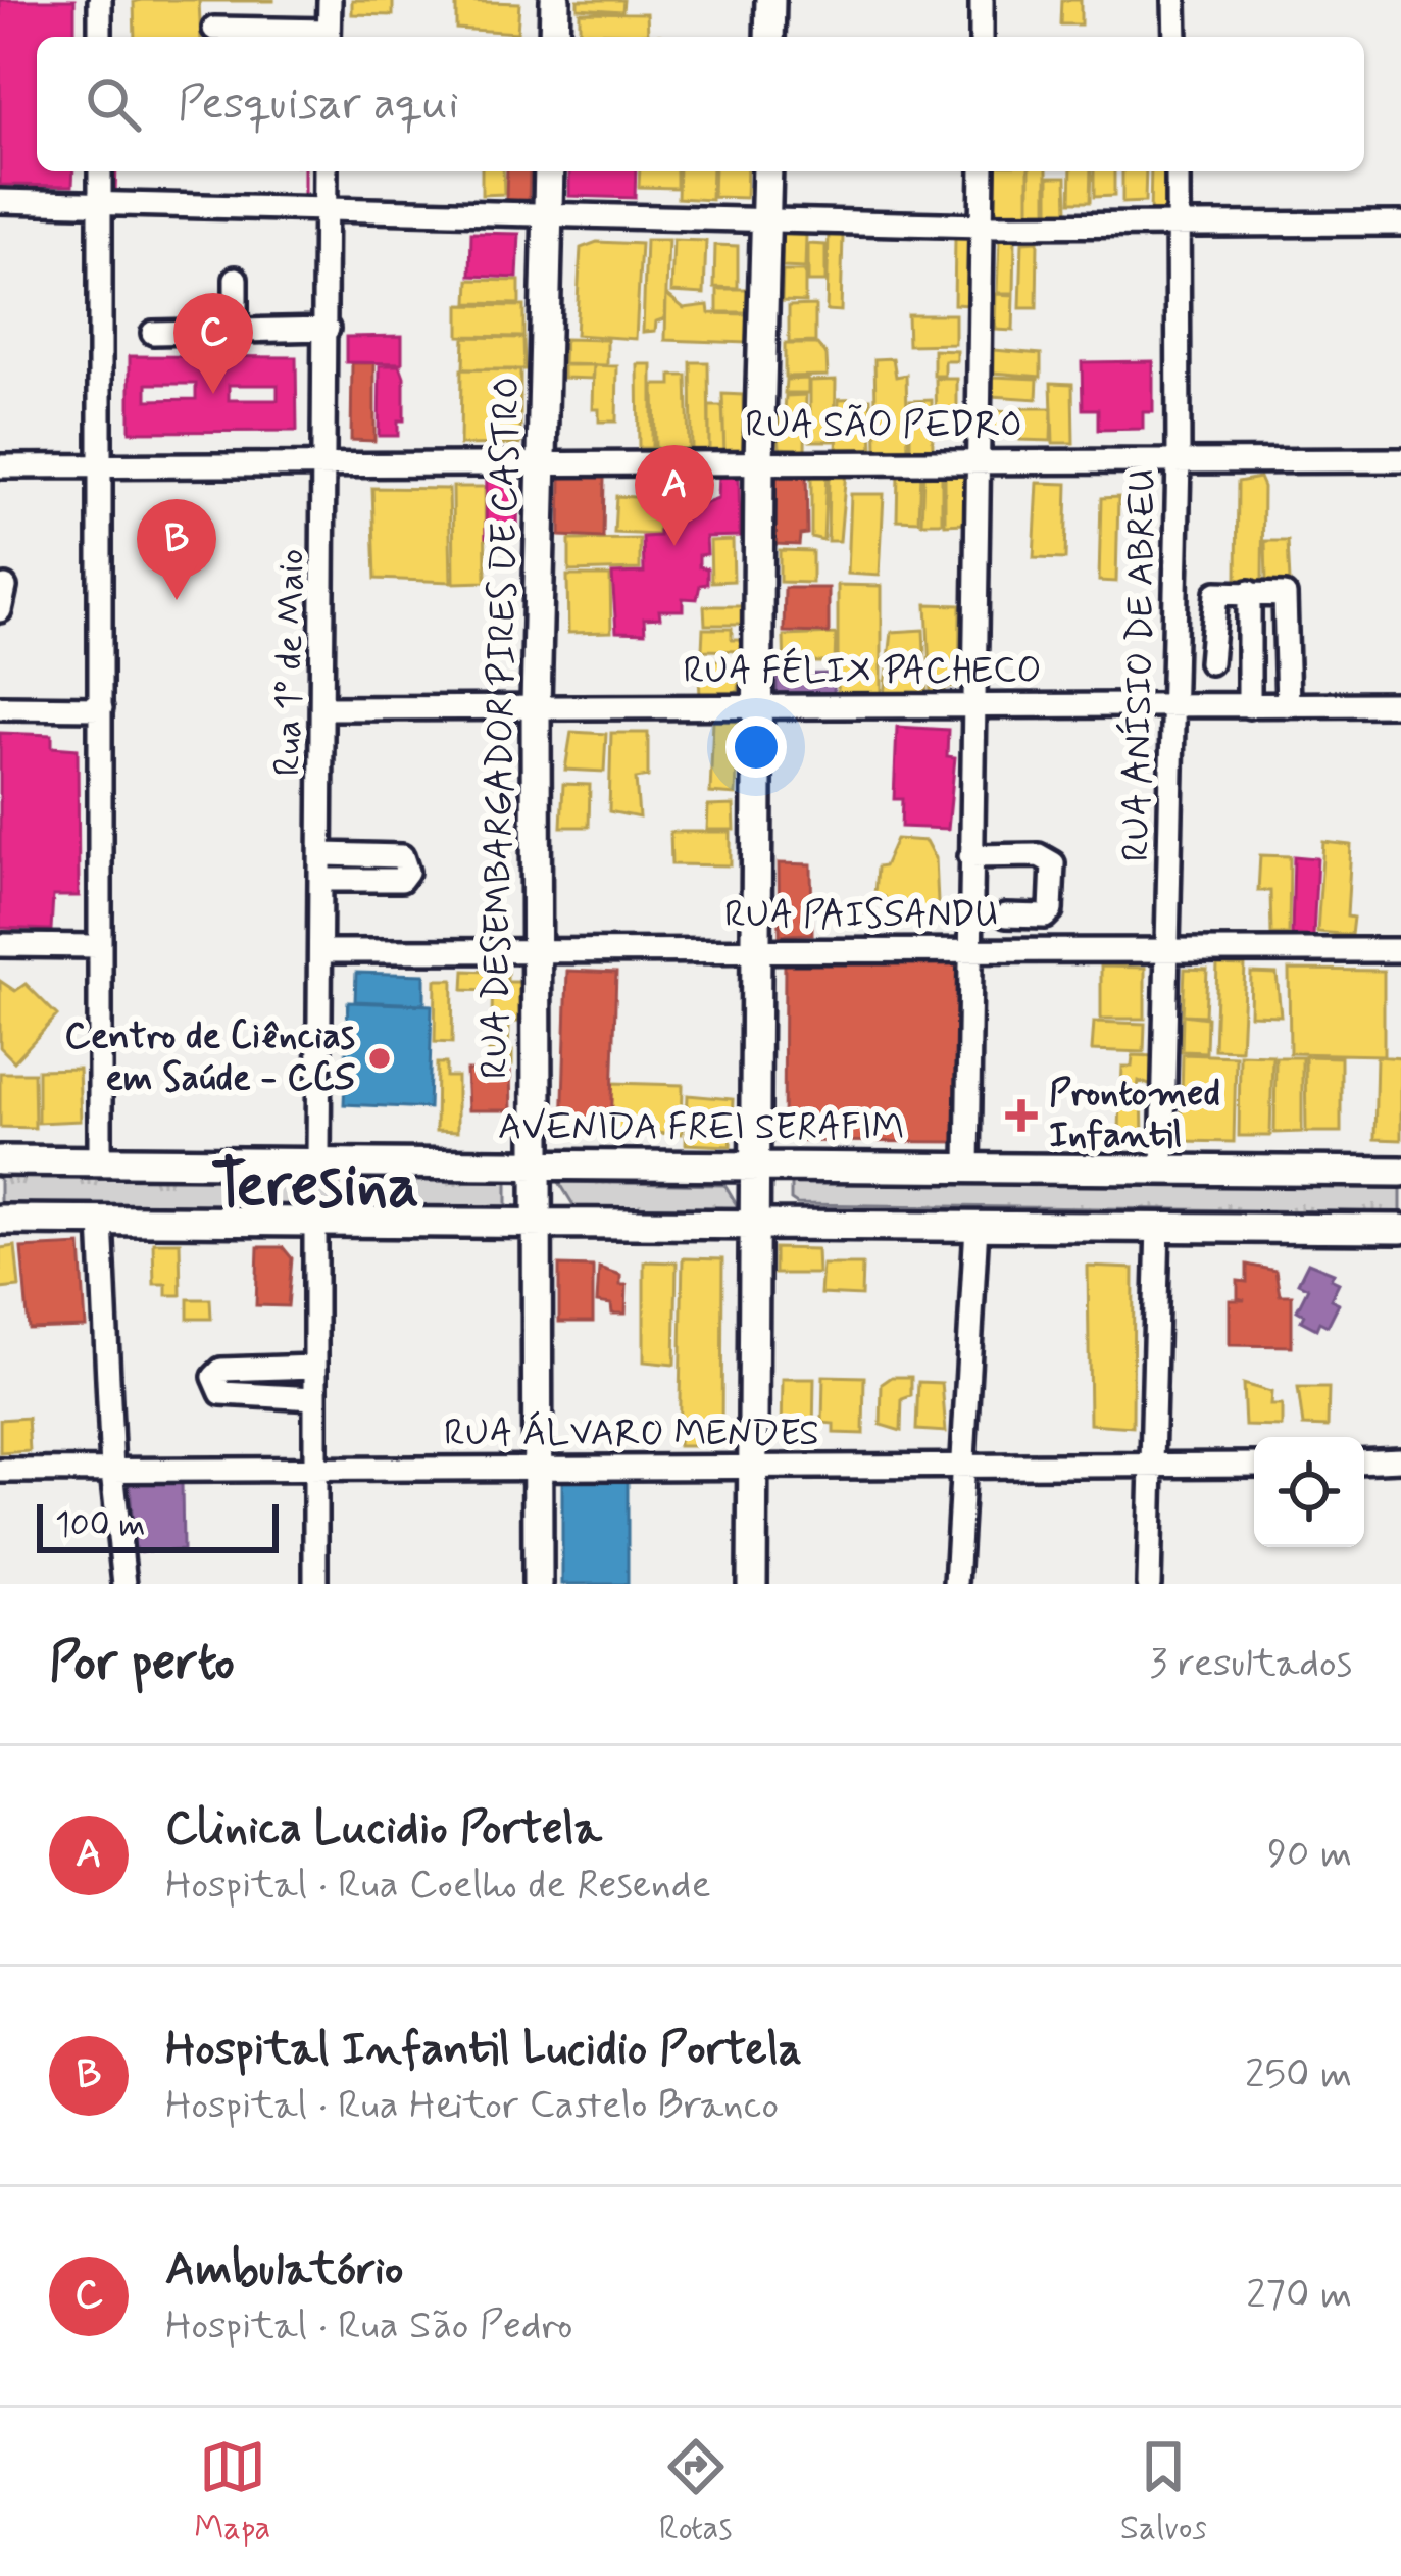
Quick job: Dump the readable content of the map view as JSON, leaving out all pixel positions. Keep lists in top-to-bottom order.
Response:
{
  "streets": {
    "main road": ["RUA DESEMBARGADOR PIRES DE CASTRO", "AVENIDA FREI SERAFIM"],
    "street": [
      "RUA SÃO PEDRO",
      "Rua 1º de Maio",
      "RUA ANÍSIO DE ABREU",
      "RUA FÉLIX PACHECO",
      "RUA PAISSANDU",
      "RUA ÁLVARO MENDES"
    ]
  },
  "crossings": [
    ["RUA SÃO PEDRO", "Rua 1º de Maio"],
    ["RUA SÃO PEDRO", "RUA ANÍSIO DE ABREU"],
    ["RUA SÃO PEDRO", "RUA DESEMBARGADOR PIRES DE CASTRO"],
    ["Rua 1º de Maio", "RUA FÉLIX PACHECO"],
    ["Rua 1º de Maio", "RUA PAISSANDU"],
    ["Rua 1º de Maio", "AVENIDA FREI SERAFIM"],
    ["RUA ANÍSIO DE ABREU", "RUA FÉLIX PACHECO"],
    ["RUA ANÍSIO DE ABREU", "RUA PAISSANDU"],
    ["RUA ANÍSIO DE ABREU", "AVENIDA FREI SERAFIM"],
    ["RUA FÉLIX PACHECO", "RUA DESEMBARGADOR PIRES DE CASTRO"],
    ["RUA DESEMBARGADOR PIRES DE CASTRO", "RUA PAISSANDU"],
    ["RUA DESEMBARGADOR PIRES DE CASTRO", "AVENIDA FREI SERAFIM"],
    ["RUA DESEMBARGADOR PIRES DE CASTRO", "RUA ÁLVARO MENDES"]
  ],
  "districts": ["Teresina"],
  "places": {
    "other": ["Centro de Ciências em Saúde - CCS"],
    "health": ["Prontomed Infantil"]
  },
  "scale_bar": "100 m",
  "page": {
    "search": "Pesquisar aqui",
    "pins": ["C", "A", "B"],
    "scale": "100 m",
    "heading": ["Por perto", "3 resultados"],
    "list": [
      {
        "mark": "A",
        "name": "Clinica Lucidio Portela",
        "note": "Hospital · Rua Coelho de Resende",
        "value": "90 m"
      },
      {
        "mark": "B",
        "name": "Hospital Infantil Lucidio Portela",
        "note": "Hospital · Rua Heitor Castelo Branco",
        "value": "250 m"
      },
      {
        "mark": "C",
        "name": "Ambulatório",
        "note": "Hospital · Rua São Pedro",
        "value": "270 m"
      }
    ],
    "nav": ["Mapa", "Rotas", "Salvos"]
  }
}
